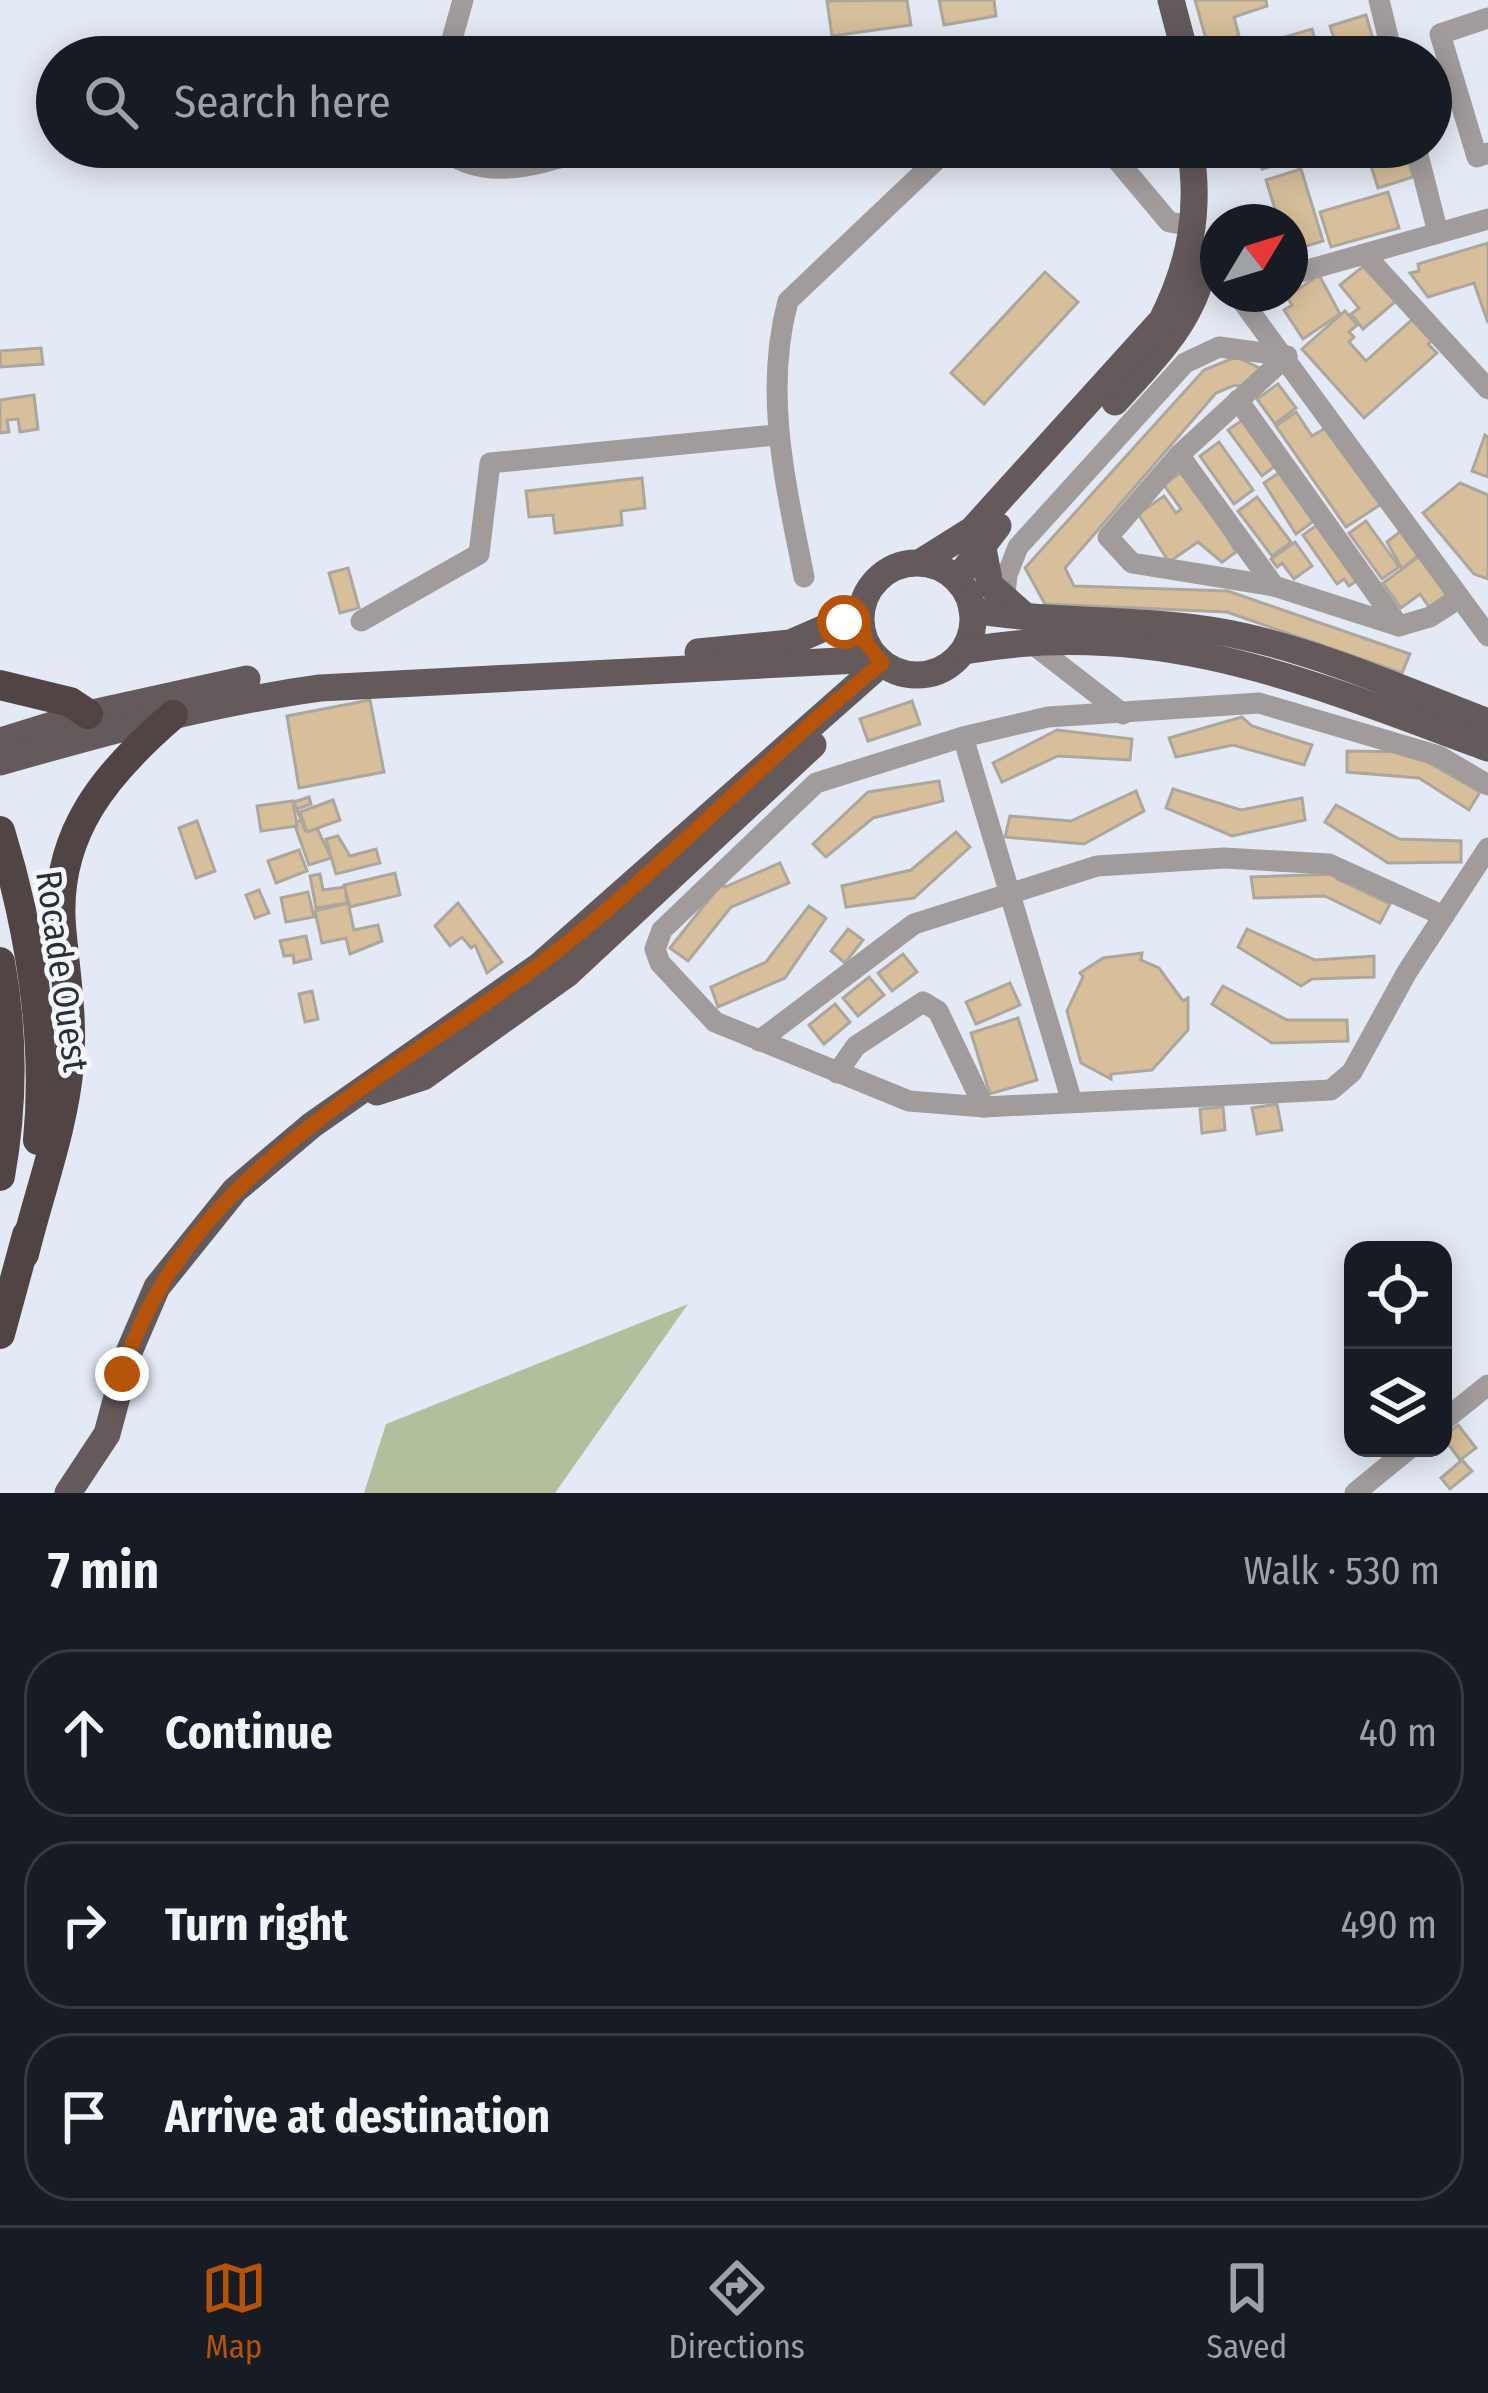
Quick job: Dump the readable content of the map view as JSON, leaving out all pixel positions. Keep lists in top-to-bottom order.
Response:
{
  "streets": {
    "highway": ["Rocade Ouest"]
  },
  "north": "top right",
  "page": {
    "search": "Search here",
    "heading": ["7 min", "Walk · 530 m"],
    "list": [
      ["Continue", "40 m"],
      ["Turn right", "490 m"],
      "Arrive at destination"
    ],
    "nav": ["Map", "Directions", "Saved"]
  }
}
